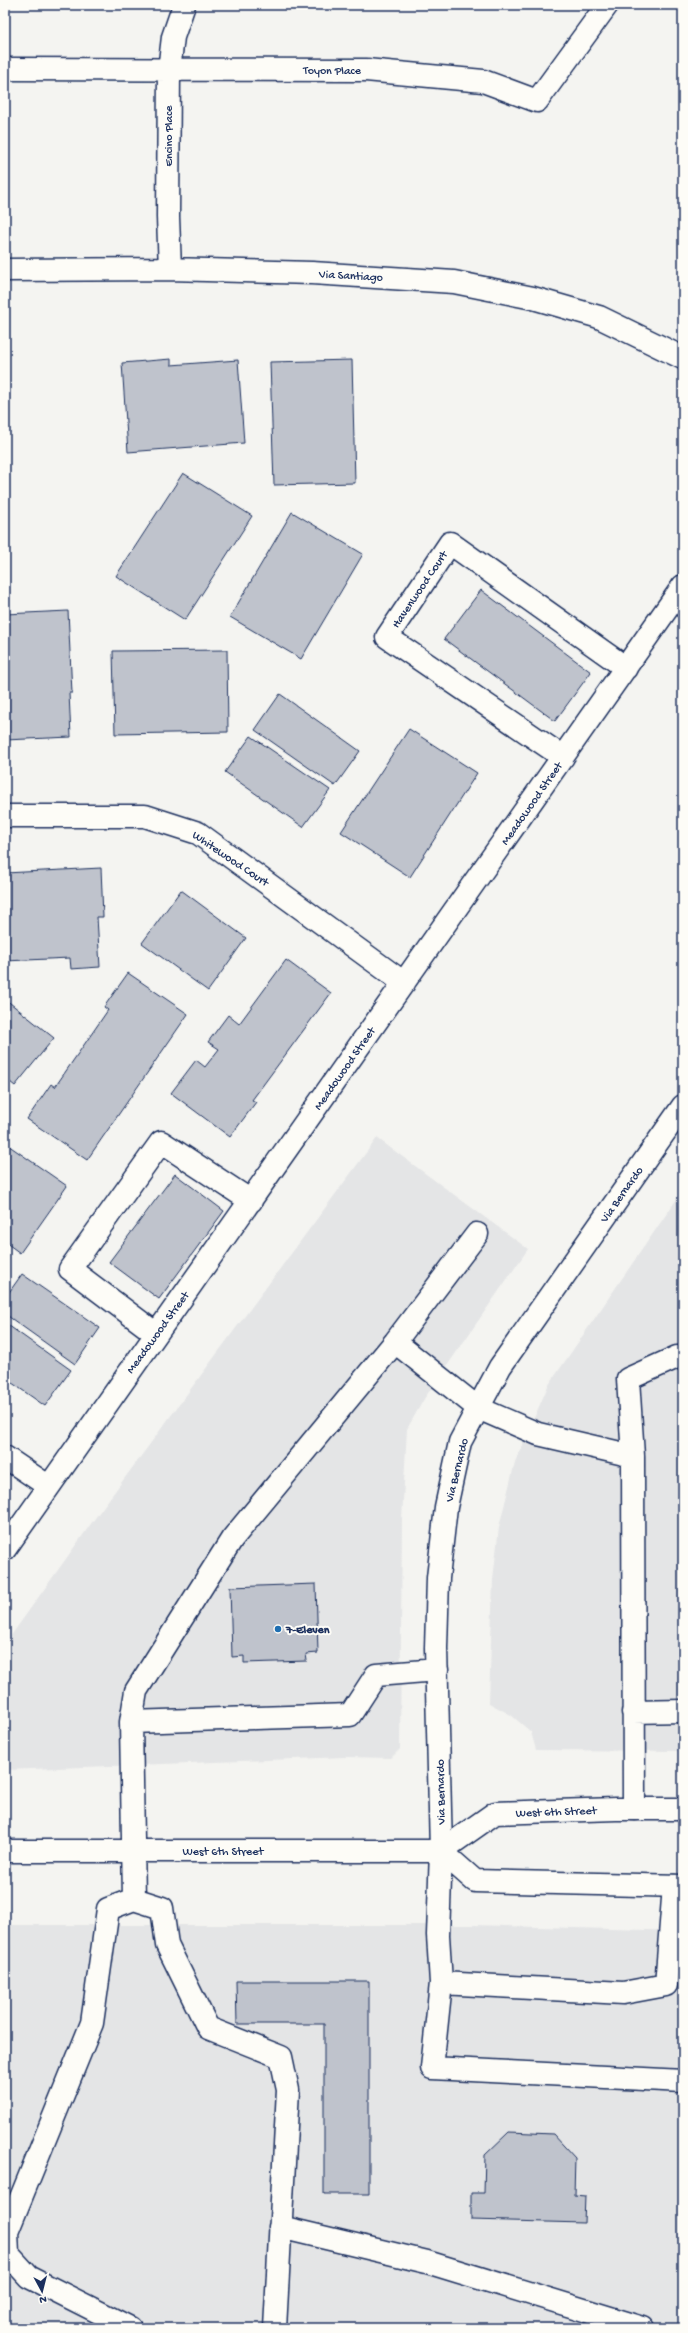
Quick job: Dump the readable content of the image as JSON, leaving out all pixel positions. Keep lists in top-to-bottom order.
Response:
{
  "streets": {
    "street": [
      "Toyon Place",
      "Encino Place",
      "Via Santiago",
      "Havenwood Court",
      "Meadowood Street",
      "Whitewood Court",
      "Via Bernardo",
      "West 6th Street"
    ]
  },
  "crossings": [
    ["Toyon Place", "Encino Place"],
    ["Encino Place", "Via Santiago"],
    ["Havenwood Court", "Meadowood Street"],
    ["Meadowood Street", "Whitewood Court"],
    ["Via Bernardo", "West 6th Street"]
  ],
  "places": ["7-Eleven"],
  "north": "bottom"
}
